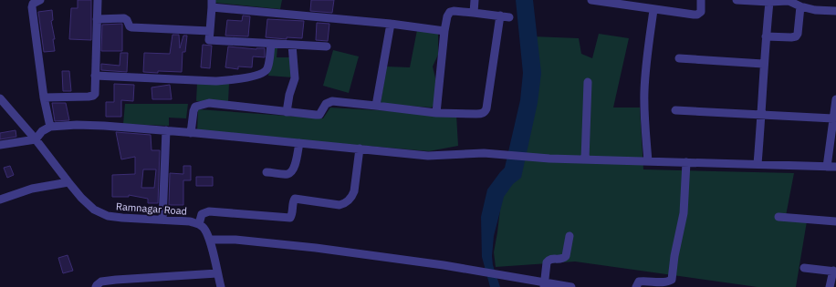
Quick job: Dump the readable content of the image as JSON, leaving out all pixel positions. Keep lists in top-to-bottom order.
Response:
{
  "streets": {
    "street": ["Ramnagar Road"]
  }
}
